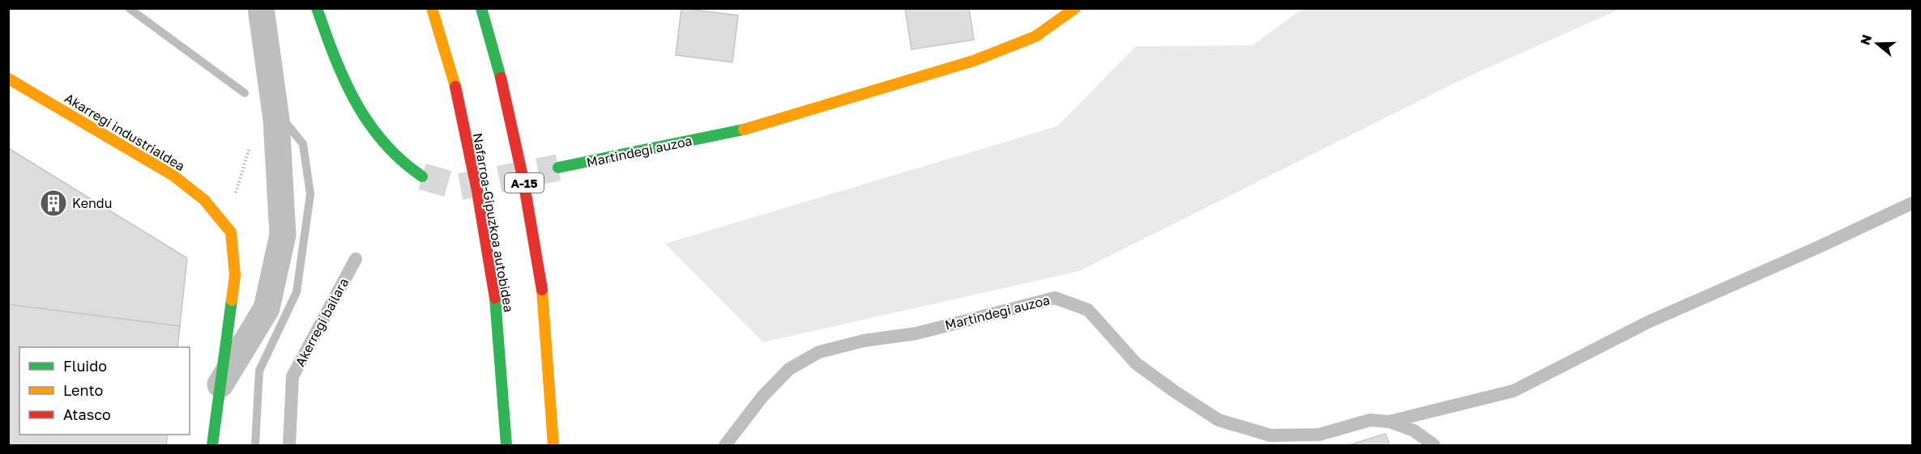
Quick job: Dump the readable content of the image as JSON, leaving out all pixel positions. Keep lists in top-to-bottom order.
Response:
{
  "streets": {
    "main road": [
      "Akarregi industrialdea",
      "Martindegi auzoa",
      "A-15",
      "Nafarroa-Gipuzkoa autobidea"
    ],
    "lane": ["Akerregi bailara"]
  },
  "places": {
    "building": ["Kendu"]
  },
  "legend": ["Fluido", "Lento", "Atasco"],
  "north": "left"
}
